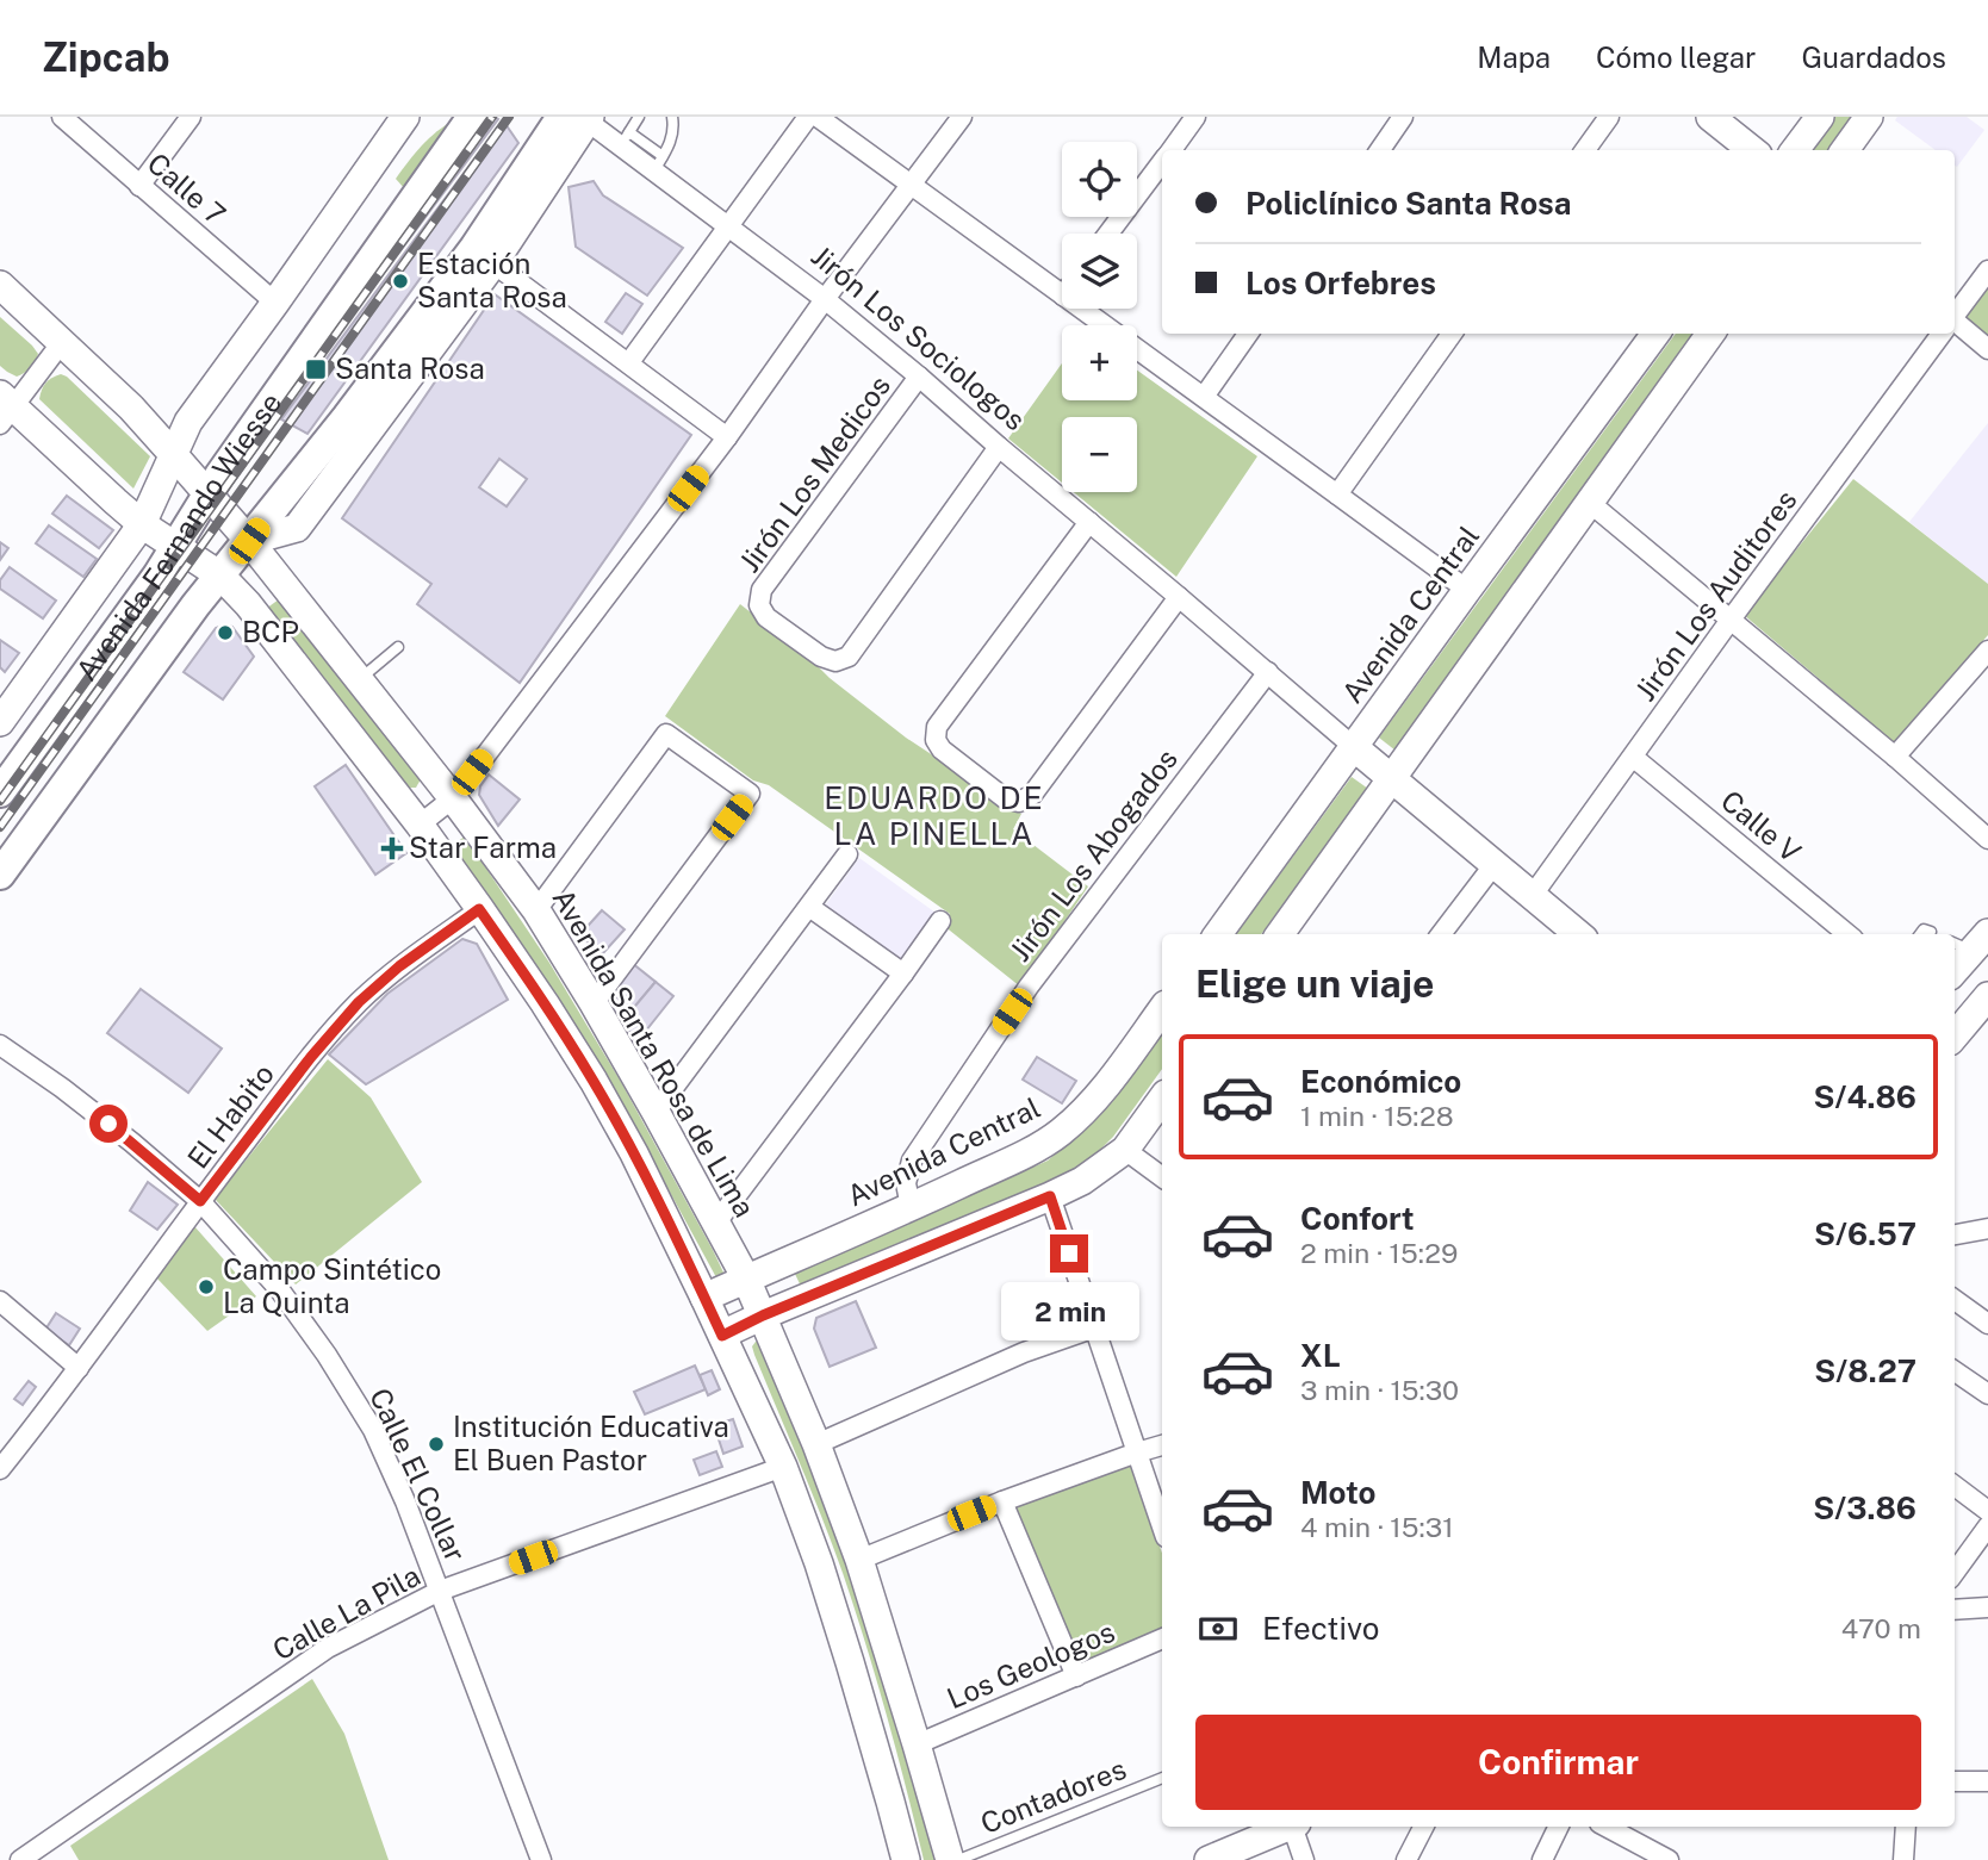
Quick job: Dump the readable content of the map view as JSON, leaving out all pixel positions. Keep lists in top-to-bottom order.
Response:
{
  "streets": {
    "main road": [
      "Jirón Los Sociologos",
      "Avenida Fernando Wiesse",
      "Avenida Central",
      "Avenida Santa Rosa de Lima"
    ],
    "street": [
      "Calle 7",
      "Jirón Los Medicos",
      "Jirón Los Auditores",
      "Calle V",
      "Jirón Los Abogados",
      "El Habito",
      "Calle El Collar",
      "Calle La Pila",
      "Los Geologos"
    ],
    "lane": ["Contadores"]
  },
  "crossings": [
    ["Calle 7", "Avenida Fernando Wiesse"],
    ["Jirón Los Sociologos", "Jirón Los Medicos"],
    ["Jirón Los Sociologos", "Avenida Fernando Wiesse"],
    ["Jirón Los Sociologos", "Jirón Los Auditores"],
    ["Jirón Los Sociologos", "Avenida Central"],
    ["Jirón Los Sociologos", "Jirón Los Abogados"],
    ["Avenida Fernando Wiesse", "Avenida Santa Rosa de Lima"],
    ["Jirón Los Auditores", "Calle V"],
    ["Avenida Central", "Jirón Los Abogados"],
    ["Avenida Central", "Avenida Santa Rosa de Lima"],
    ["Avenida Santa Rosa de Lima", "Los Geologos"],
    ["El Habito", "Calle El Collar"],
    ["Calle El Collar", "Calle La Pila"]
  ],
  "districts": ["EDUARDO DE LA PINELLA"],
  "places": {
    "other": [
      "Estación Santa Rosa",
      "BCP",
      "Campo Sintético La Quinta",
      "Institución Educativa El Buen Pastor"
    ],
    "transit": ["Santa Rosa"],
    "health": ["Star Farma"]
  },
  "page": {
    "header": "Zipcab",
    "nav": ["Mapa", "Cómo llegar", "Guardados"],
    "map_buttons": ["+", "−"],
    "banner": ["Policlínico Santa Rosa", "Los Orfebres"],
    "heading": "Elige un viaje",
    "list": [
      {
        "name": "Económico",
        "note": "1 min · 15:28",
        "value": "S/4.86"
      },
      {
        "name": "Confort",
        "note": "2 min · 15:29",
        "value": "S/6.57"
      },
      {
        "name": "XL",
        "note": "3 min · 15:30",
        "value": "S/8.27"
      },
      {
        "name": "Moto",
        "note": "4 min · 15:31",
        "value": "S/3.86"
      }
    ],
    "bubble": "2 min",
    "pay": ["Efectivo", "470 m"],
    "buttons": "Confirmar"
  }
}
